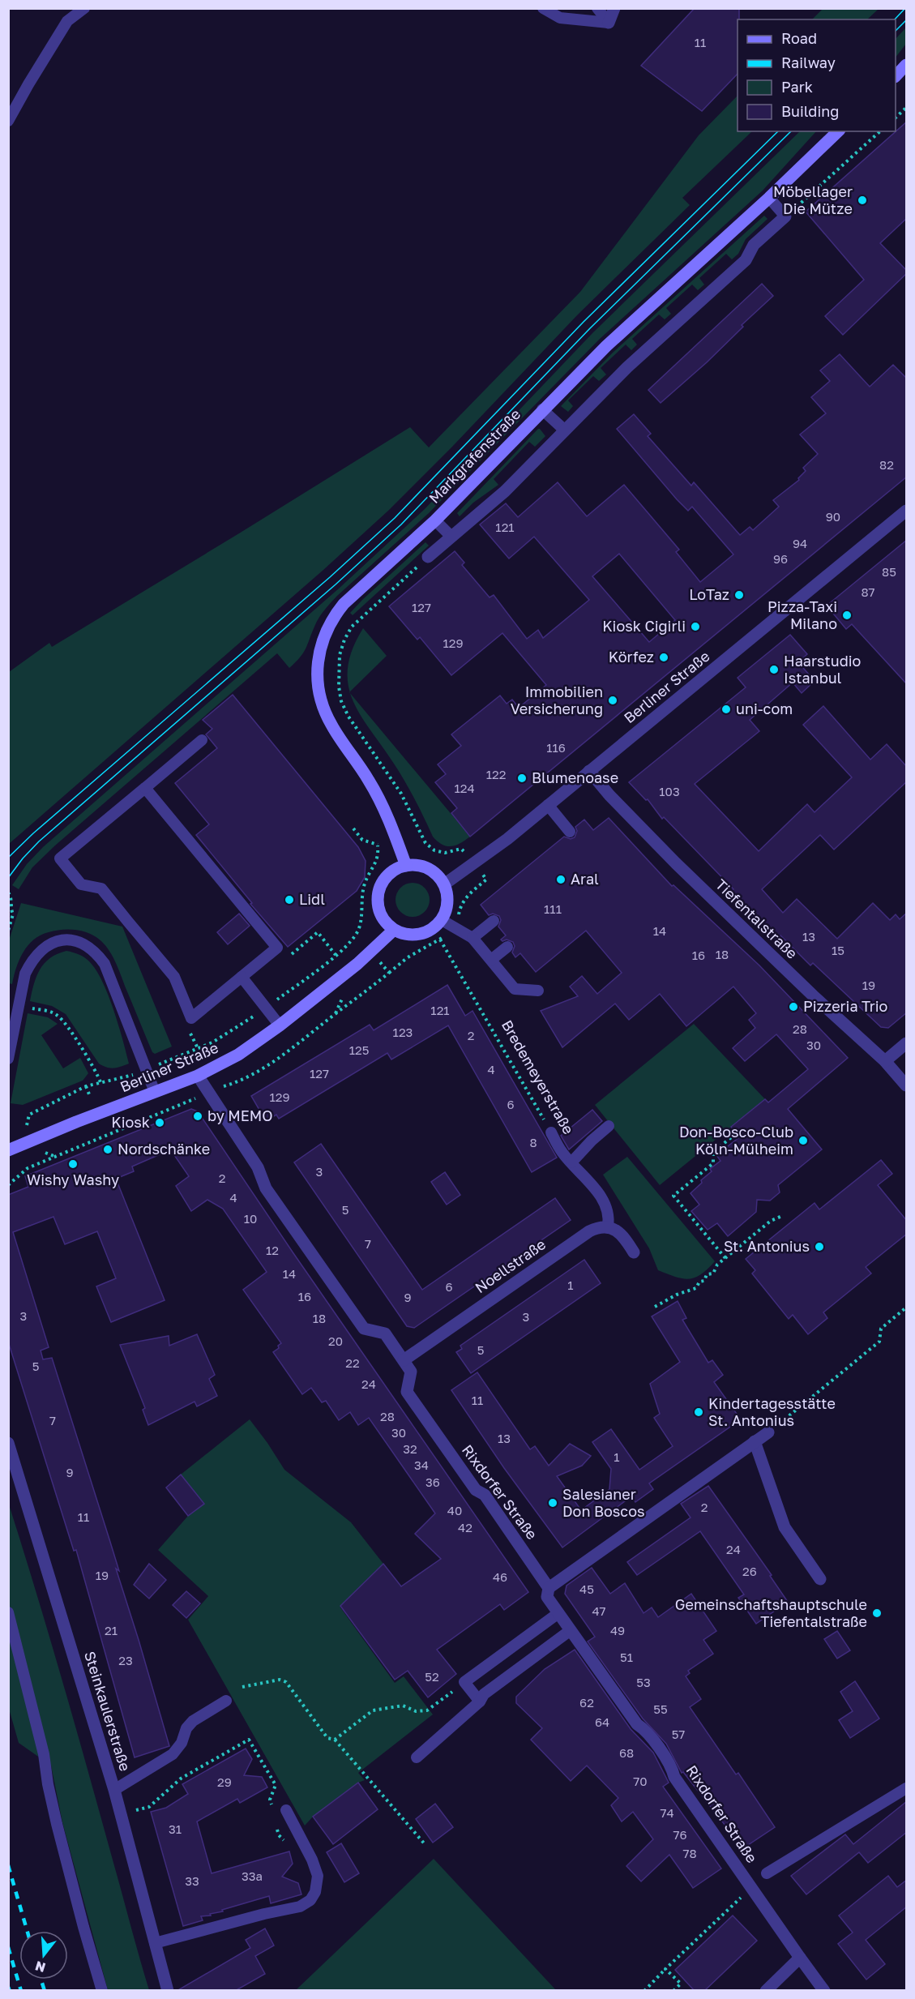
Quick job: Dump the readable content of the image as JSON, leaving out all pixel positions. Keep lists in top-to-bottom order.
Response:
{
  "streets": {
    "main road": ["Markgrafenstraße", "Berliner Straße"],
    "street": [
      "Tiefentalstraße",
      "Noellstraße",
      "Rixdorfer Straße",
      "Steinkaulerstraße"
    ],
    "lane": ["Bredemeyerstraße"]
  },
  "crossings": [
    ["Markgrafenstraße", "Berliner Straße"],
    ["Berliner Straße", "Tiefentalstraße"],
    ["Berliner Straße", "Rixdorfer Straße"],
    ["Bredemeyerstraße", "Noellstraße"],
    ["Noellstraße", "Rixdorfer Straße"]
  ],
  "places": [
    "Möbellager Die Mütze",
    "LoTaz",
    "Pizza-Taxi Milano",
    "Kiosk Cigirli",
    "Körfez",
    "Haarstudio Istanbul",
    "Immobilien Versicherung",
    "uni-com",
    "Blumenoase",
    "Aral",
    "Lidl",
    "Pizzeria Trio",
    "by MEMO",
    "Kiosk",
    "Don-Bosco-Club Köln-Mülheim",
    "Nordschänke",
    "Wishy Washy",
    "St. Antonius",
    "Kindertagesstätte St. Antonius",
    "Salesianer Don Boscos",
    "Gemeinschaftshauptschule Tiefentalstraße"
  ],
  "house_numbers": [
    "11",
    "82",
    "90",
    "121",
    "94",
    "96",
    "85",
    "87",
    "127",
    "129",
    "116",
    "122",
    "124",
    "103",
    "111",
    "14",
    "13",
    "15",
    "18",
    "16",
    "19",
    "121",
    "28",
    "123",
    "2",
    "30",
    "125",
    "4",
    "127",
    "129",
    "6",
    "8",
    "3",
    "2",
    "4",
    "5",
    "10",
    "7",
    "12",
    "14",
    "1",
    "6",
    "16",
    "9",
    "3",
    "3",
    "18",
    "20",
    "5",
    "22",
    "5",
    "24",
    "11",
    "28",
    "7",
    "30",
    "13",
    "32",
    "1",
    "34",
    "9",
    "36",
    "2",
    "40",
    "11",
    "42",
    "24",
    "26",
    "19",
    "46",
    "45",
    "47",
    "21",
    "49",
    "51",
    "23",
    "52",
    "53",
    "62",
    "55",
    "64",
    "57",
    "68",
    "70",
    "29",
    "74",
    "31",
    "76",
    "78",
    "33a",
    "33"
  ],
  "legend": [
    "Road",
    "Railway",
    "Park",
    "Building"
  ],
  "north": "bottom"
}
